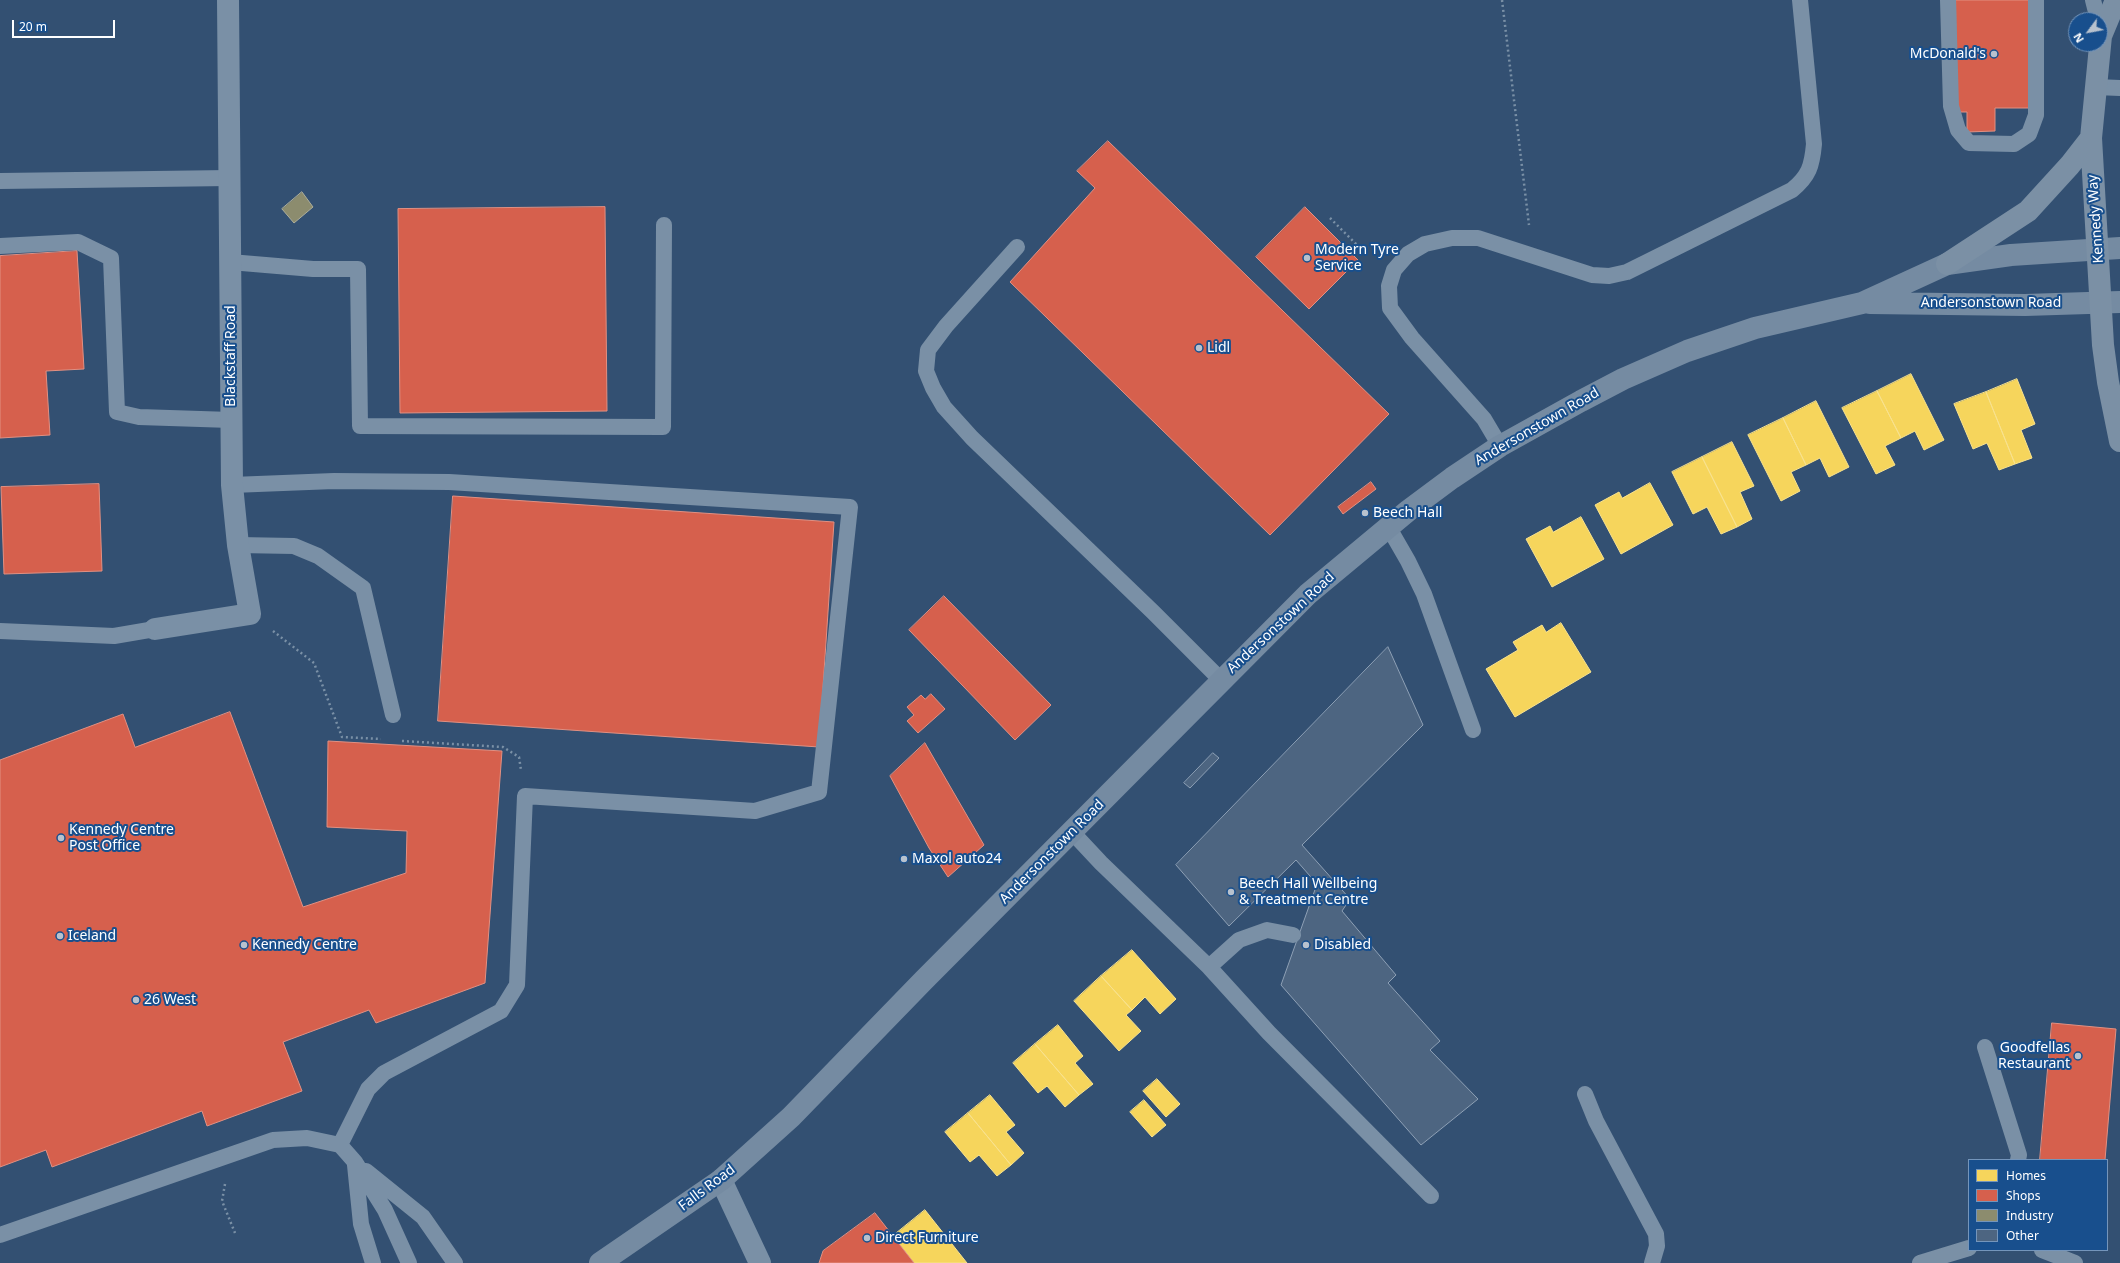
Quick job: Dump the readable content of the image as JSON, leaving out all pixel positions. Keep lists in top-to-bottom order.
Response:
{
  "streets": {
    "highway": ["Kennedy Way"],
    "main road": ["Andersonstown Road", "Falls Road"],
    "street": ["Blackstaff Road"]
  },
  "crossings": [
    ["Kennedy Way", "Andersonstown Road"],
    ["Andersonstown Road", "Falls Road"]
  ],
  "places": [
    "McDonald's",
    "Modern Tyre Service",
    "Lidl",
    "Beech Hall",
    "Kennedy Centre Post Office",
    "Maxol auto24",
    "Beech Hall Wellbeing & Treatment Centre",
    "Iceland",
    "Kennedy Centre",
    "Disabled",
    "26 West",
    "Goodfellas Restaurant",
    "Direct Furniture"
  ],
  "legend": [
    "Homes",
    "Shops",
    "Industry",
    "Other"
  ],
  "scale_bar": "20 m",
  "north": "bottom left"
}
